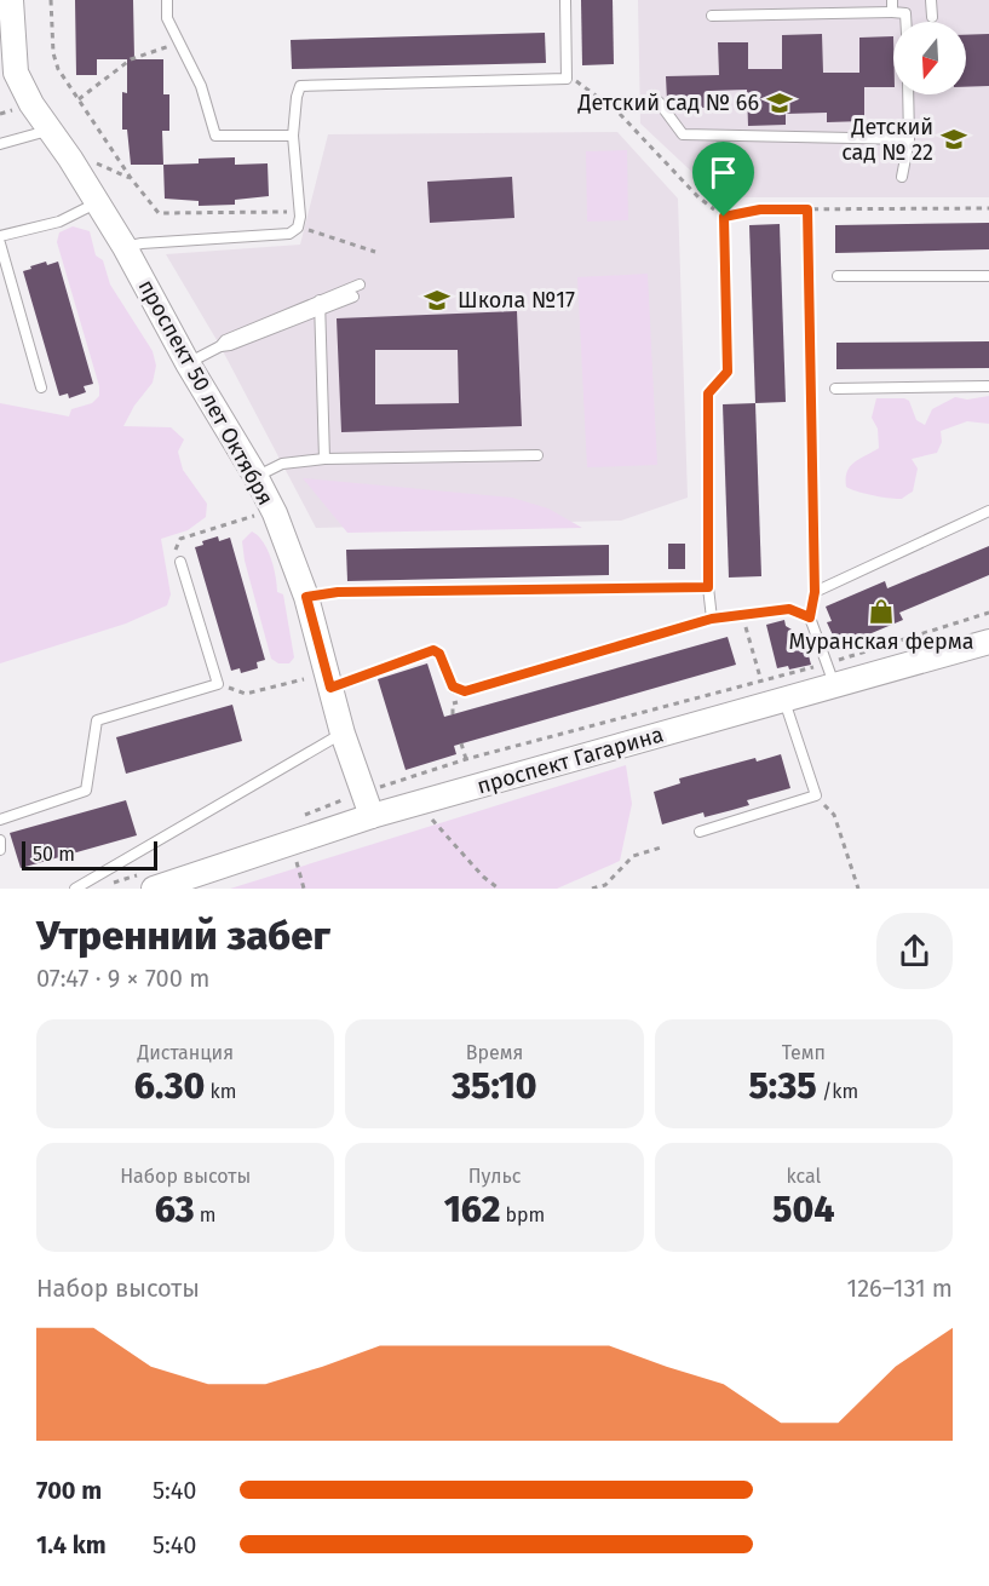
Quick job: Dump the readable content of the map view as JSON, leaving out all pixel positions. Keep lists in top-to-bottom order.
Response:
{
  "streets": {
    "street": ["проспект 50 лет Октября", "проспект Гагарина"]
  },
  "crossings": [
    ["проспект 50 лет Октября", "проспект Гагарина"]
  ],
  "places": {
    "school or university": ["Детский сад № 66", "Детский сад № 22", "Школа №17"],
    "shop": ["Муранская ферма"]
  },
  "scale_bar": "50 m",
  "north": "bottom",
  "page": {
    "scale": "50 m",
    "heading": ["Утренний забег", "07:47 · 9 × 700 m"],
    "stats": [
      ["Дистанция", "6.30 km"],
      ["Время", "35:10"],
      ["Темп", "5:35 /km"],
      ["Набор высоты", "63 m"],
      ["Пульс", "162 bpm"],
      ["kcal", "504"]
    ],
    "chart": ["Набор высоты", "126–131 m"],
    "list": [
      {
        "name": "700 m",
        "note": "5:40"
      },
      {
        "name": "1.4 km",
        "note": "5:40"
      }
    ]
  }
}
